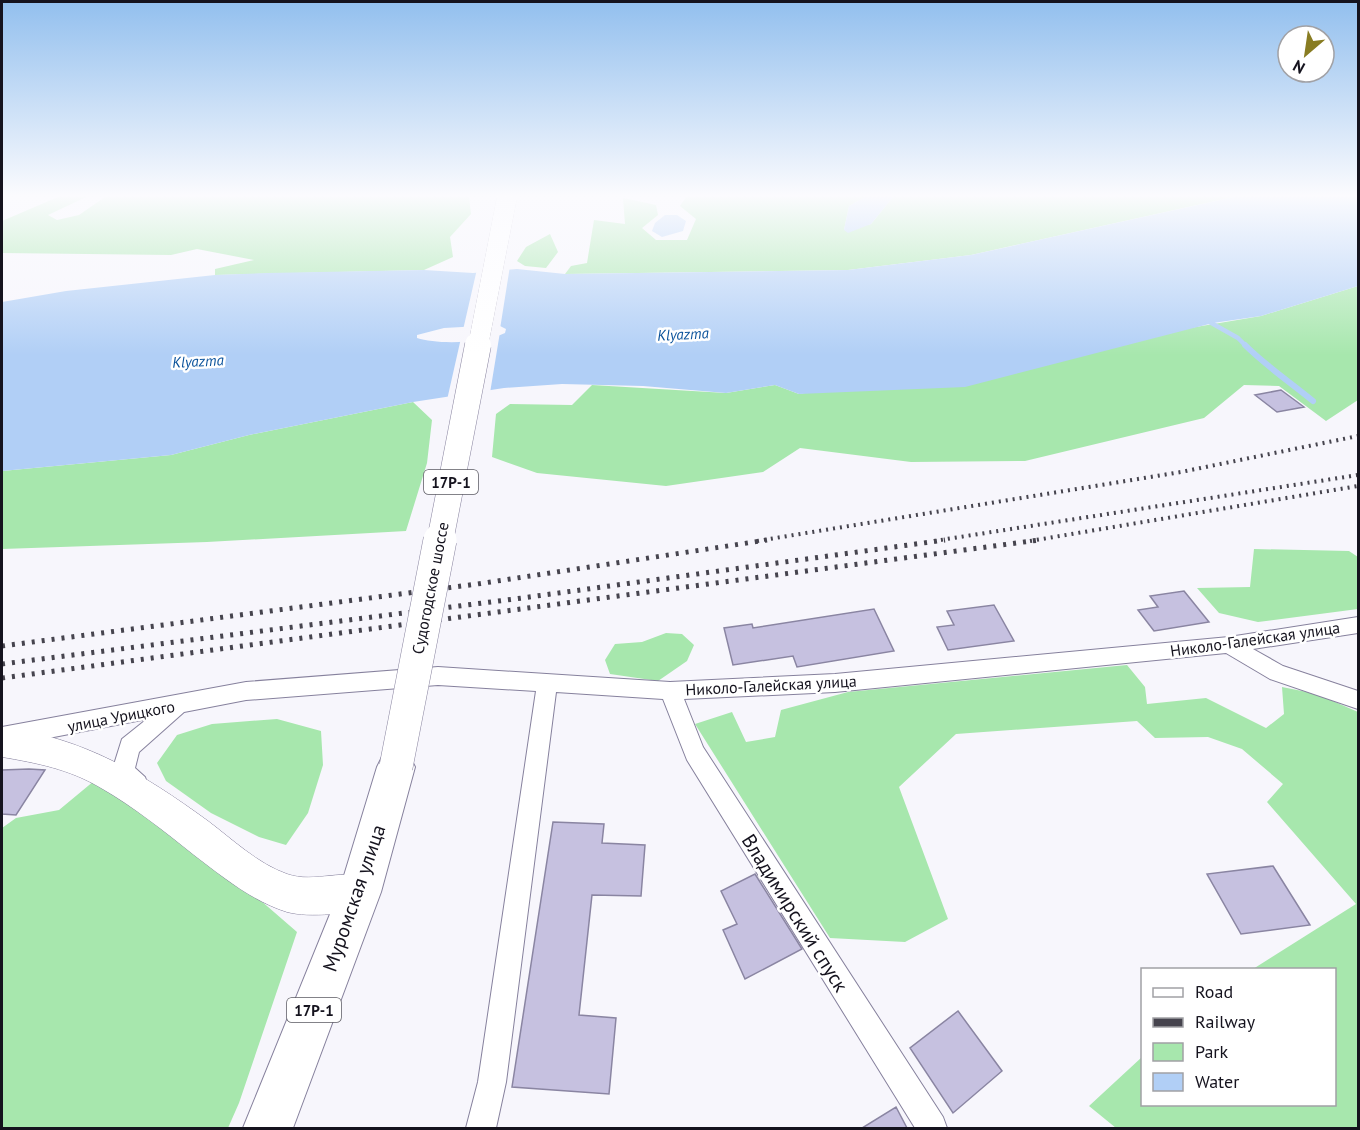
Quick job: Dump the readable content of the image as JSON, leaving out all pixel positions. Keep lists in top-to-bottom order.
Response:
{
  "streets": {
    "main road": ["17Р-1", "Судогодское шоссе", "Муромская улица"],
    "street": ["Николо-Галейская улица", "улица Урицкого", "Владимирский спуск"]
  },
  "crossings": [
    ["Судогодское шоссе", "Муромская улица"],
    ["Николо-Галейская улица", "улица Урицкого"],
    ["Николо-Галейская улица", "Владимирский спуск"],
    ["улица Урицкого", "Муромская улица"]
  ],
  "water": ["Klyazma"],
  "legend": [
    "Road",
    "Railway",
    "Park",
    "Water"
  ],
  "north": "bottom left"
}
